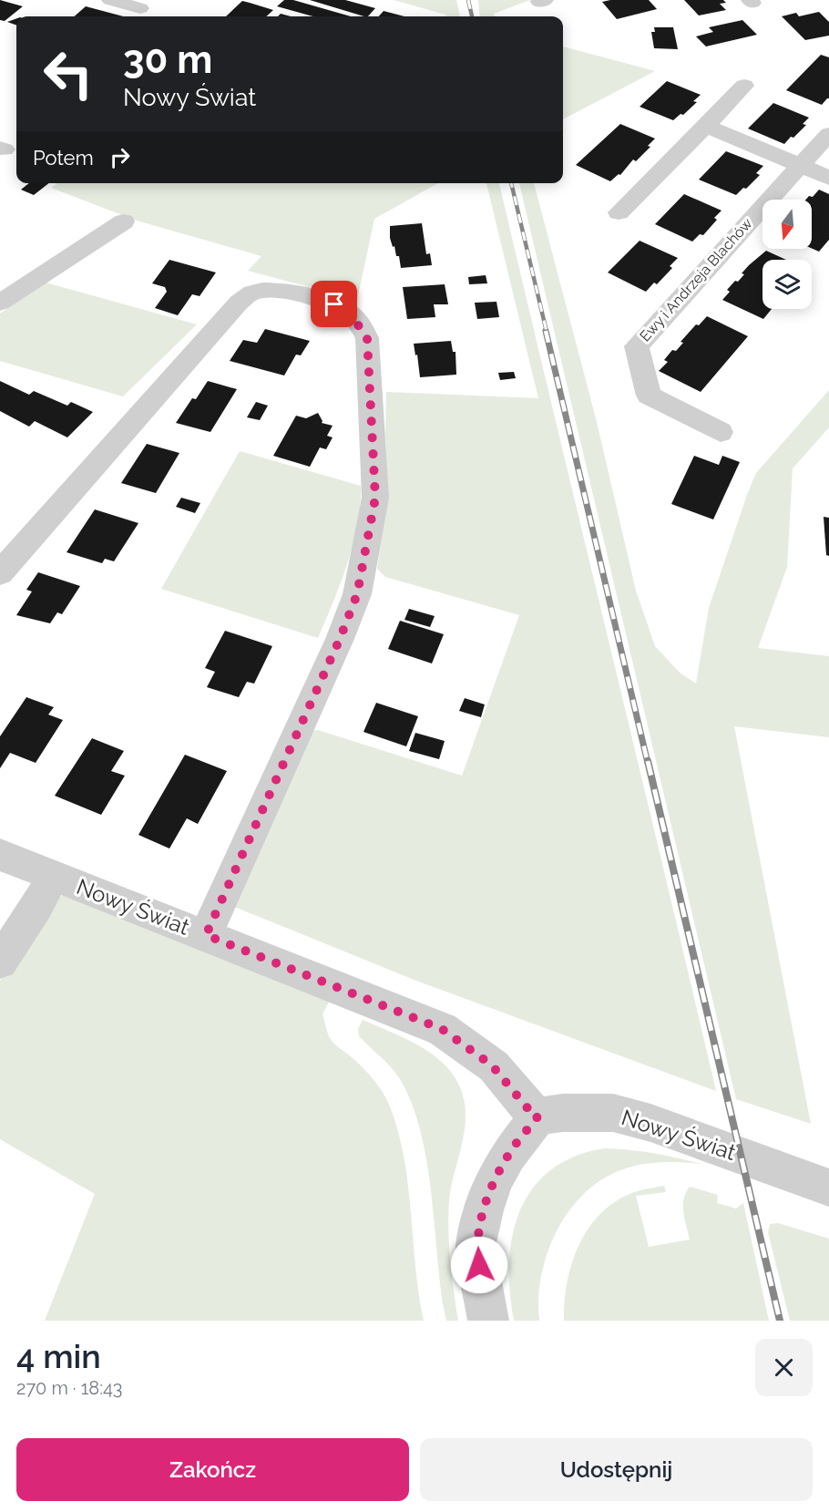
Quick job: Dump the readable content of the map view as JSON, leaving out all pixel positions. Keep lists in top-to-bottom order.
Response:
{
  "streets": {
    "street": ["Ewy i Andrzeja Blachów", "Nowy Świat"]
  },
  "north": "bottom",
  "page": {
    "turn": ["30 m", "Nowy Świat"],
    "then": "Potem",
    "heading": ["4 min", "270 m · 18:43"],
    "buttons": ["Zakończ", "Udostępnij"]
  }
}
